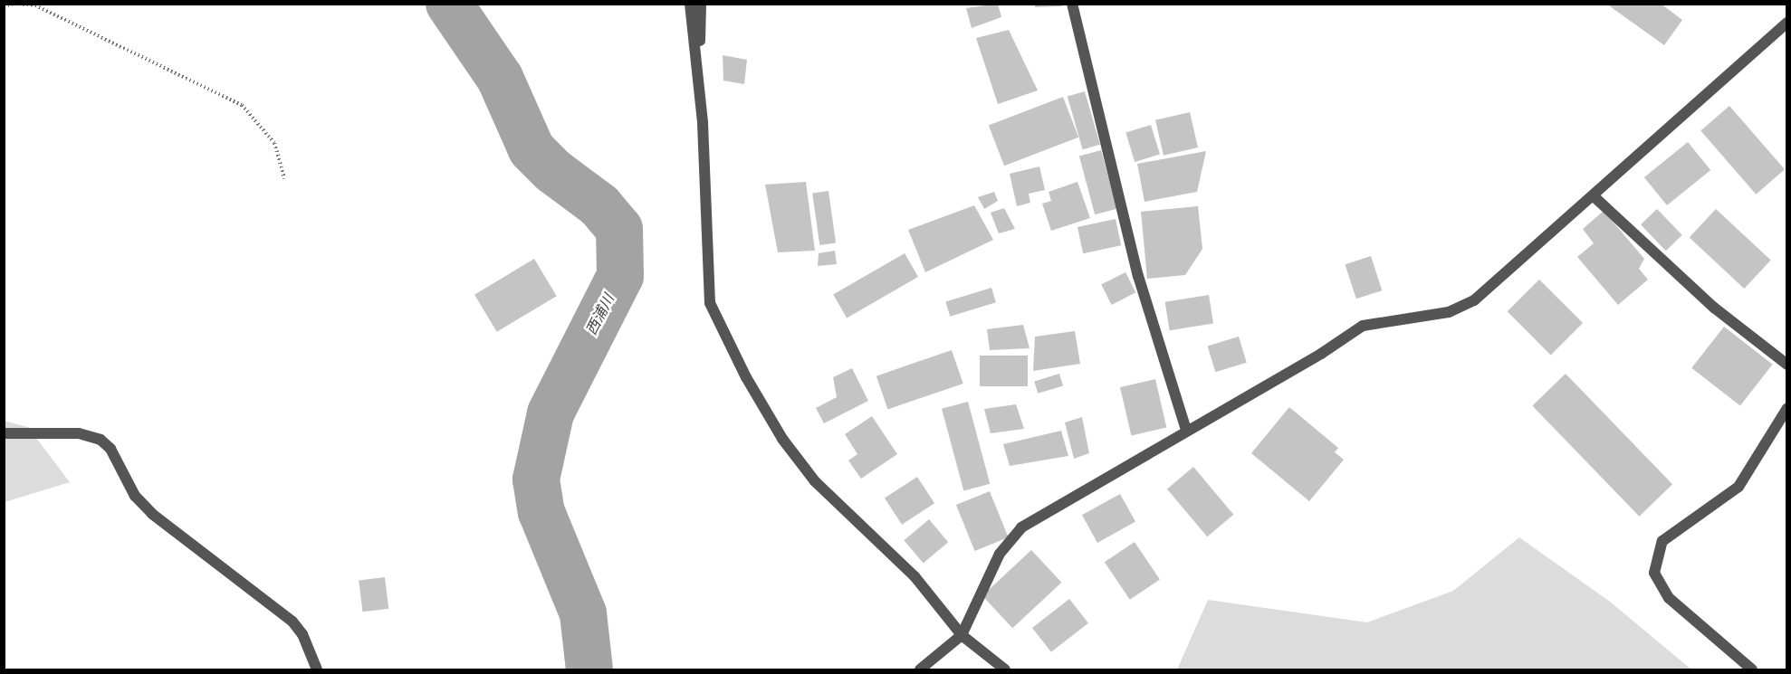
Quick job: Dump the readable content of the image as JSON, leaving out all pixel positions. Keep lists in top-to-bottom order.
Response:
{
  "water": ["西浦川"]
}
